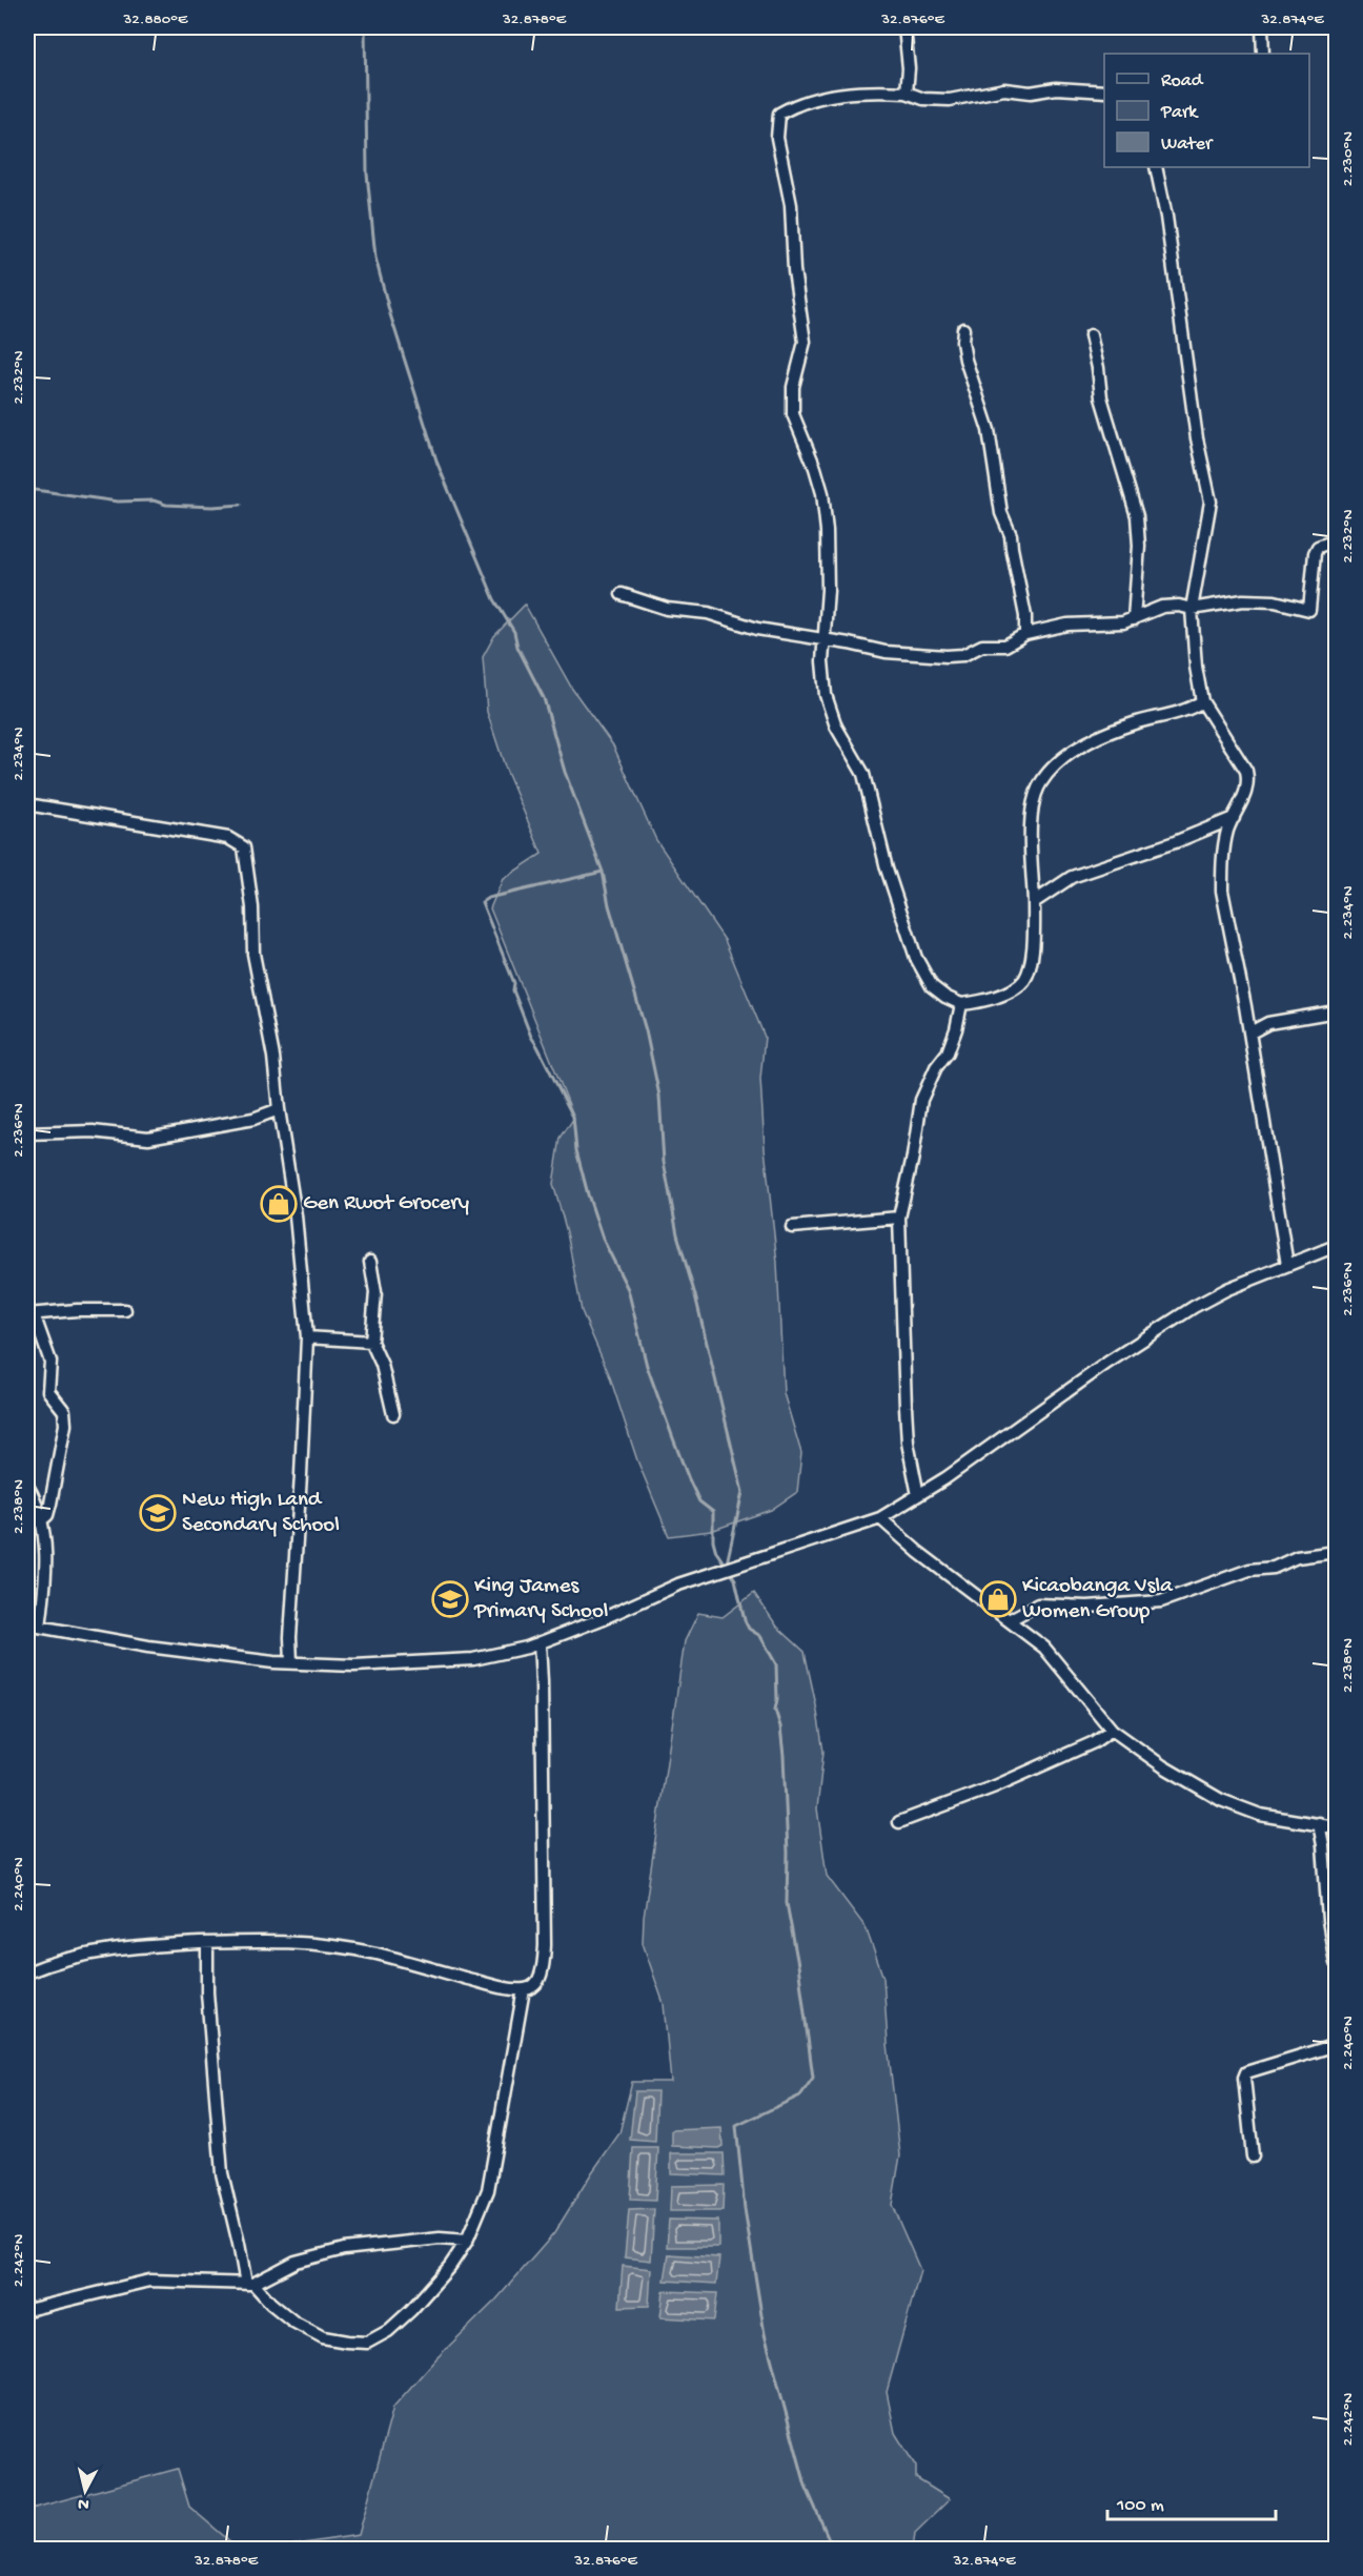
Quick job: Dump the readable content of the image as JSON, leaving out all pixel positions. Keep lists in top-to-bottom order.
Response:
{
  "places": {
    "shop": ["Gen Rwot Grocery", "Kicaobanga Vsla Women Group"],
    "school or university": ["New High Land Secondary School", "King James Primary School"]
  },
  "legend": ["Road", "Park", "Water"],
  "scale_bar": "100 m",
  "north": "bottom",
  "coordinates": [
    "32.880°E",
    "32.878°E",
    "32.876°E",
    "32.874°E",
    "2.230°N",
    "2.232°N",
    "2.234°N",
    "2.236°N",
    "2.238°N",
    "2.240°N",
    "2.242°N"
  ]
}
